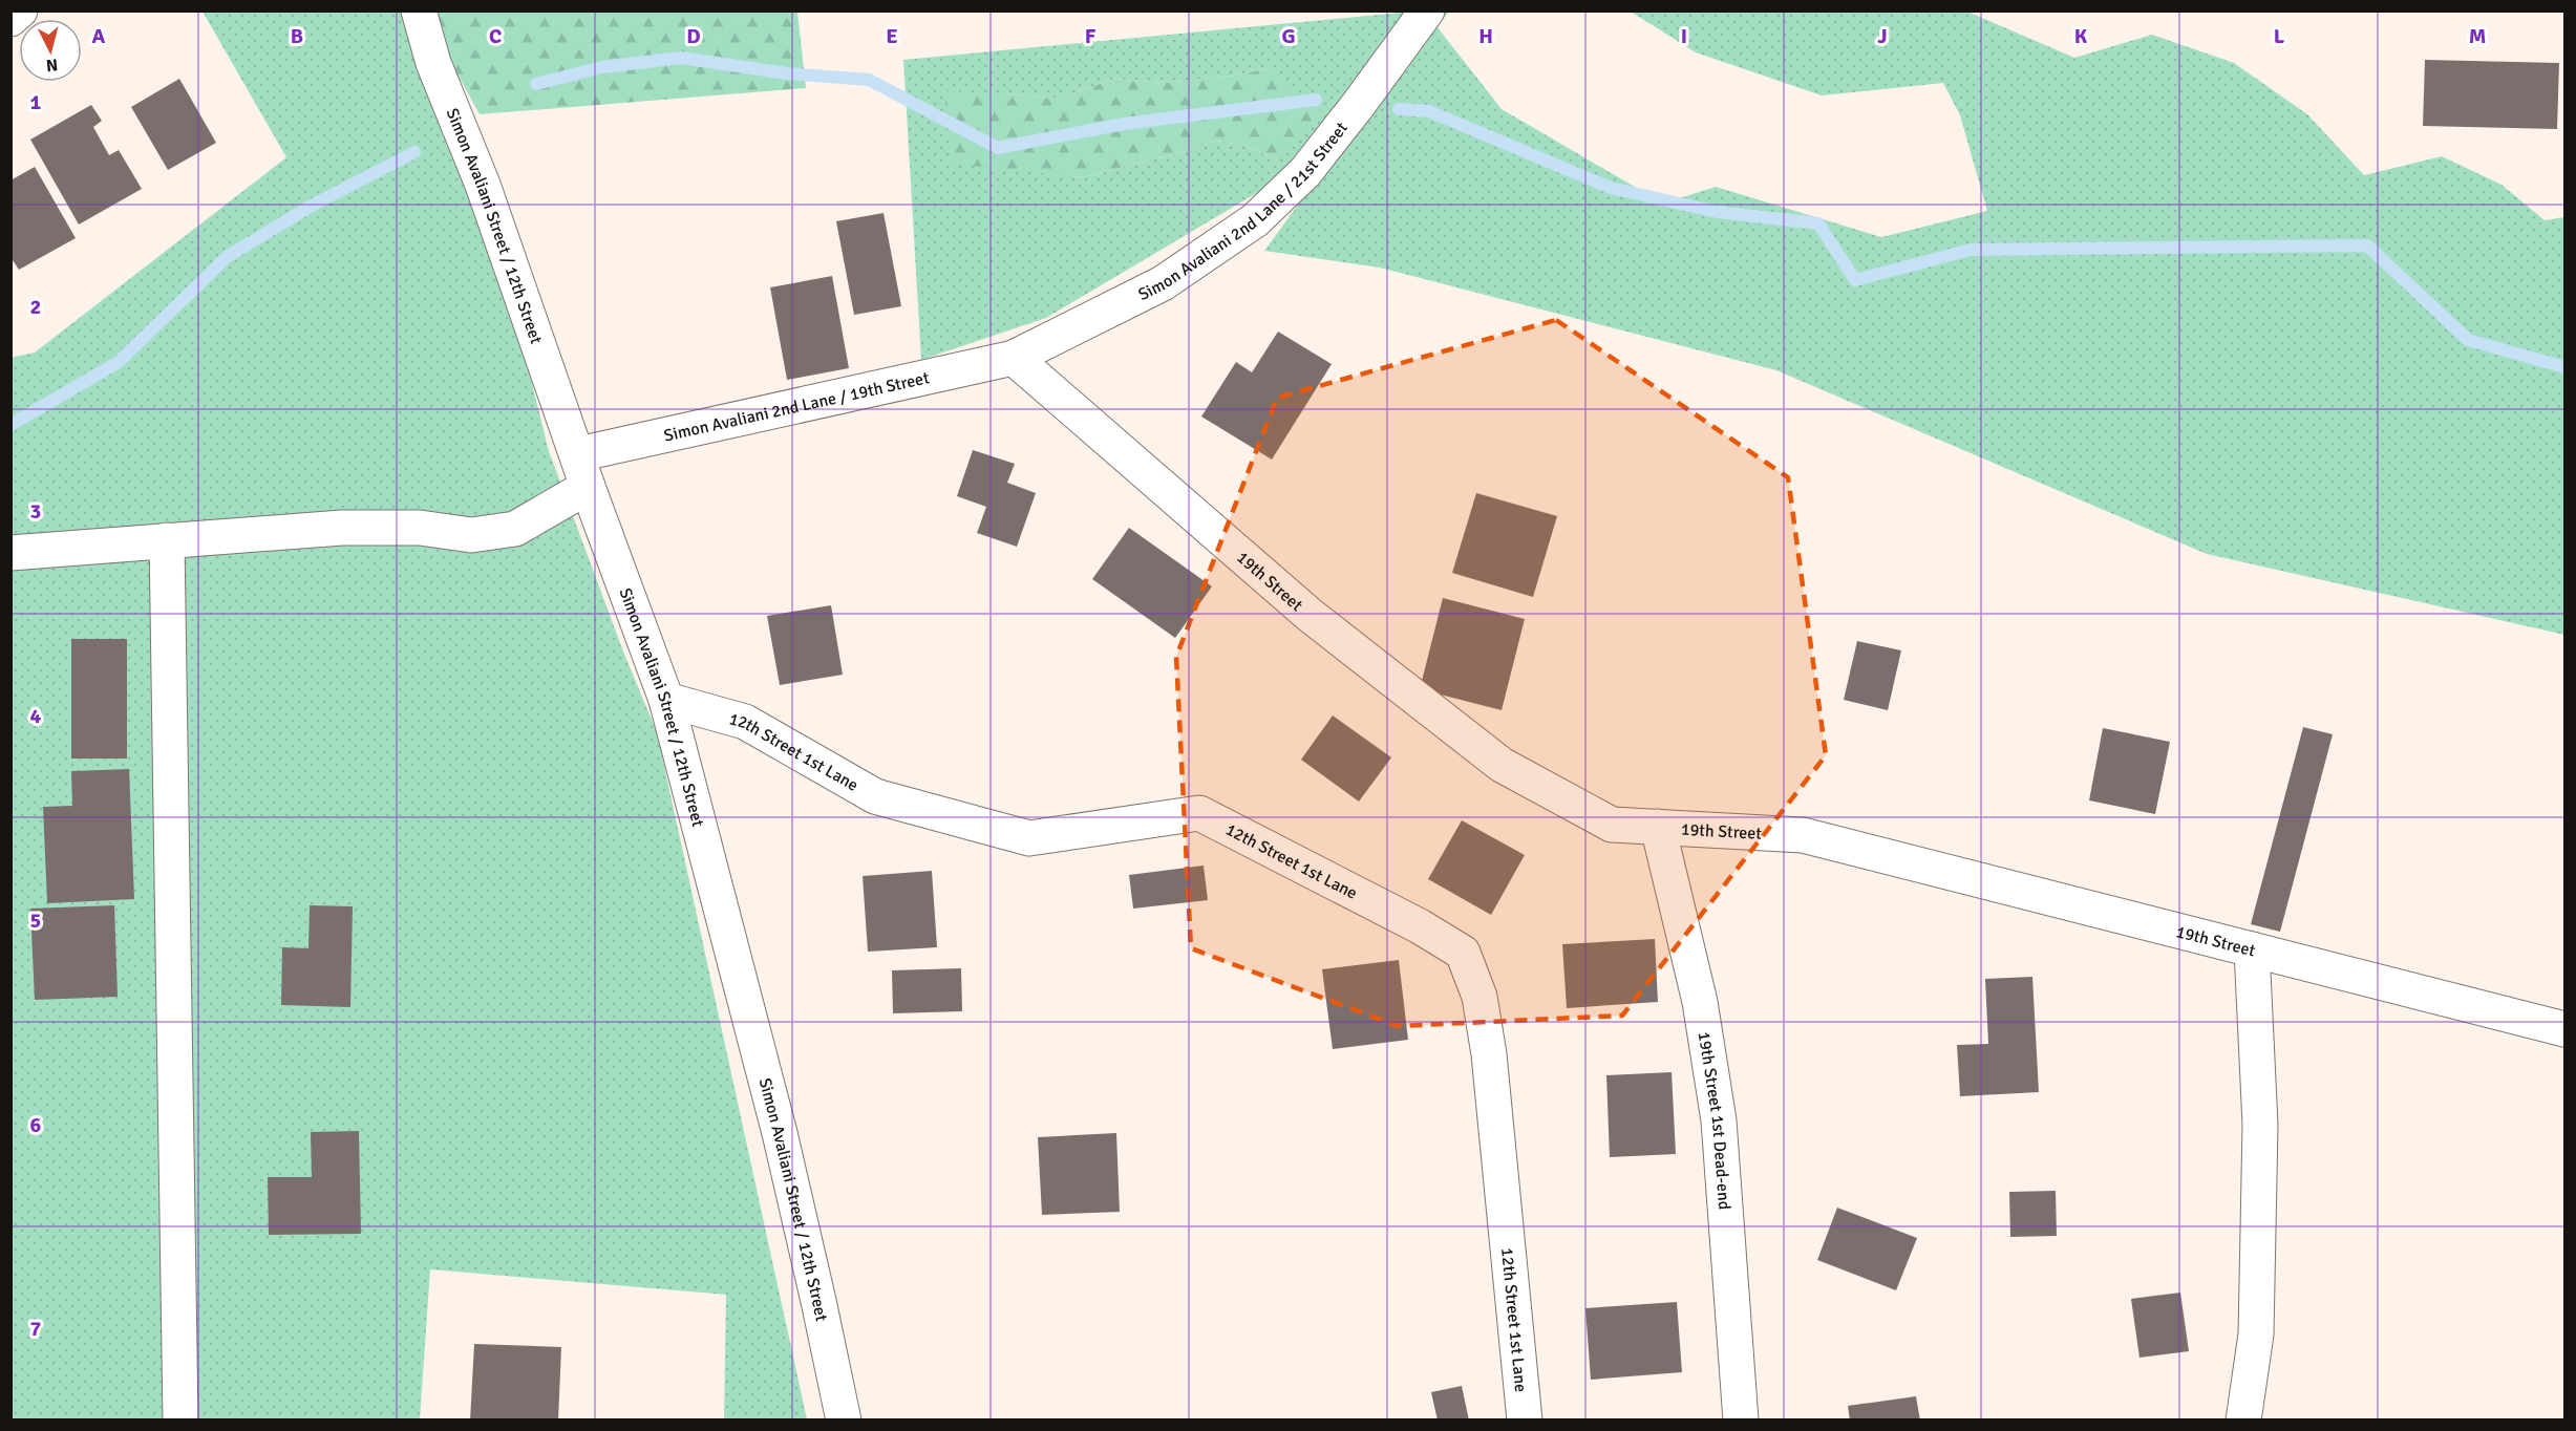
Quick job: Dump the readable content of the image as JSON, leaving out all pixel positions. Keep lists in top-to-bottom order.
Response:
{
  "streets": {
    "street": [
      "Simon Avaliani 2nd Lane / 21st Street",
      "Simon Avaliani Street / 12th Street",
      "Simon Avaliani 2nd Lane / 19th Street",
      "19th Street",
      "12th Street 1st Lane",
      "19th Street 1st Dead-end"
    ]
  },
  "crossings": [
    ["Simon Avaliani 2nd Lane / 21st Street", "Simon Avaliani 2nd Lane / 19th Street"],
    ["Simon Avaliani 2nd Lane / 21st Street", "19th Street"],
    ["Simon Avaliani Street / 12th Street", "Simon Avaliani 2nd Lane / 19th Street"],
    ["Simon Avaliani Street / 12th Street", "12th Street 1st Lane"],
    ["Simon Avaliani 2nd Lane / 19th Street", "19th Street"],
    ["19th Street", "19th Street 1st Dead-end"]
  ],
  "north": "bottom",
  "grid": {
    "columns": [
      "A",
      "B",
      "C",
      "D",
      "E",
      "F",
      "G",
      "H",
      "I",
      "J",
      "K",
      "L",
      "M"
    ],
    "rows": [
      "1",
      "2",
      "3",
      "4",
      "5",
      "6",
      "7"
    ]
  }
}
